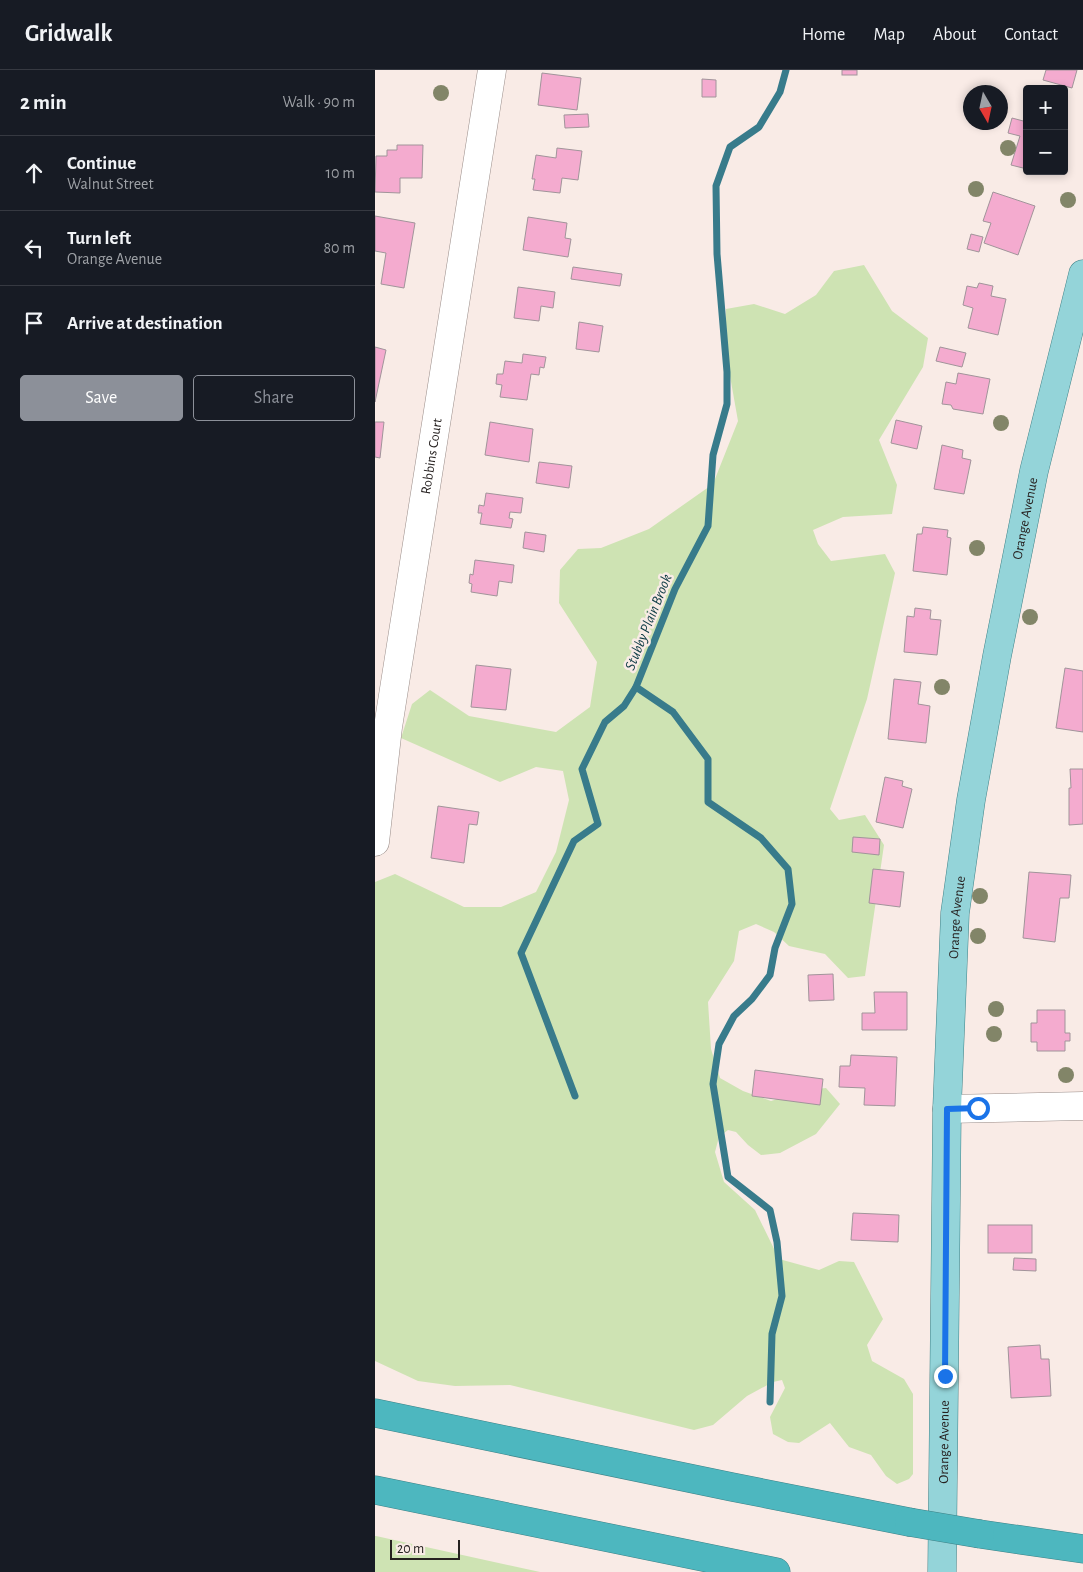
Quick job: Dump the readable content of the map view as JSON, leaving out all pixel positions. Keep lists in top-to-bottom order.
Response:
{
  "streets": {
    "main road": ["Orange Avenue"],
    "street": ["Robbins Court"]
  },
  "water": ["Stubby Plain Brook"],
  "scale_bar": "20 m",
  "north": "bottom",
  "page": {
    "header": "Gridwalk",
    "nav": [
      "Home",
      "Map",
      "About",
      "Contact"
    ],
    "heading": ["2 min", "Walk · 90 m"],
    "map_buttons": ["+", "−"],
    "list": [
      ["Continue", "Walnut Street", "10 m"],
      ["Turn left", "Orange Avenue", "80 m"],
      "Arrive at destination"
    ],
    "buttons": ["Save", "Share"],
    "scale": "20 m"
  }
}
